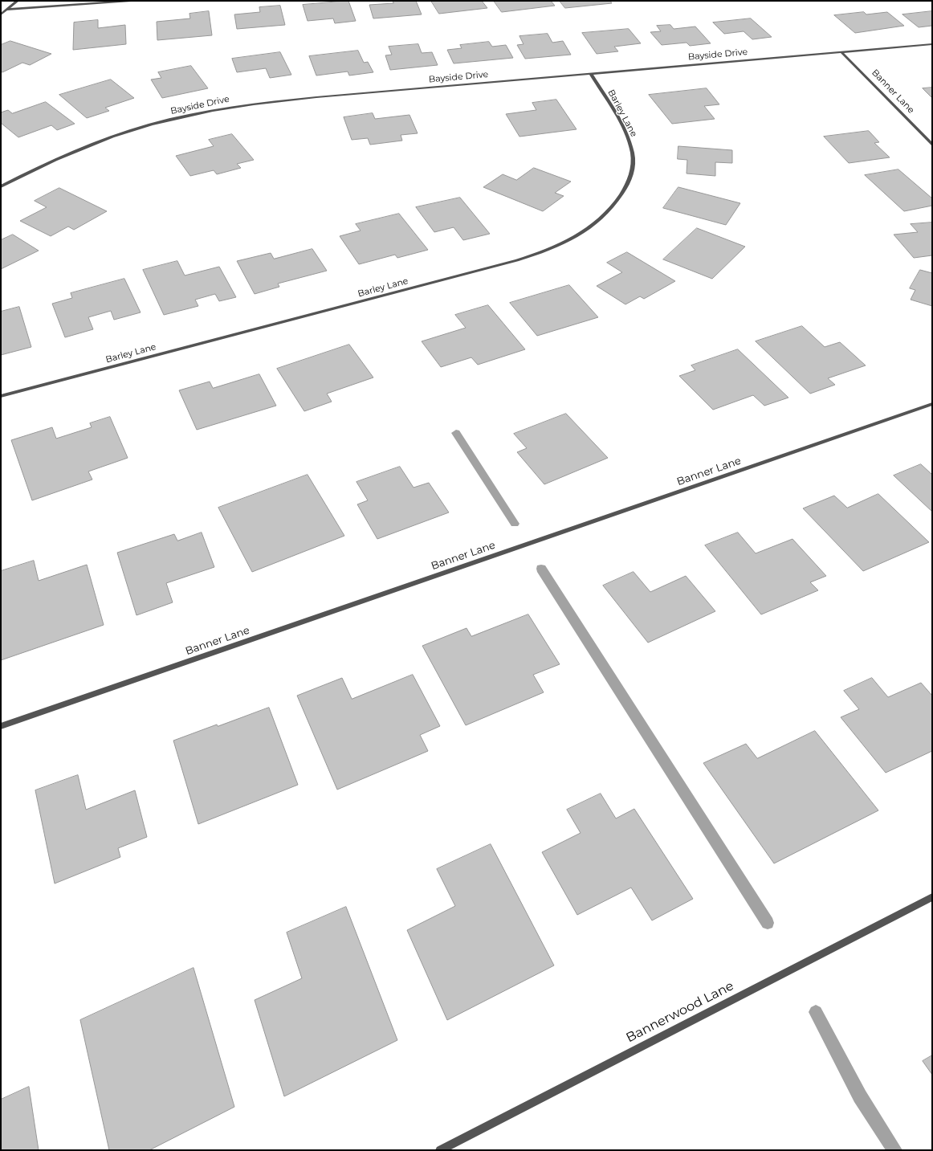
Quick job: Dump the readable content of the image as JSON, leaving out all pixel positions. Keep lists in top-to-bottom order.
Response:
{
  "streets": {
    "street": [
      "Bayside Drive",
      "Banner Lane",
      "Barley Lane",
      "Bannerwood Lane"
    ]
  },
  "crossings": [
    ["Bayside Drive", "Banner Lane"],
    ["Bayside Drive", "Barley Lane"]
  ]
}
